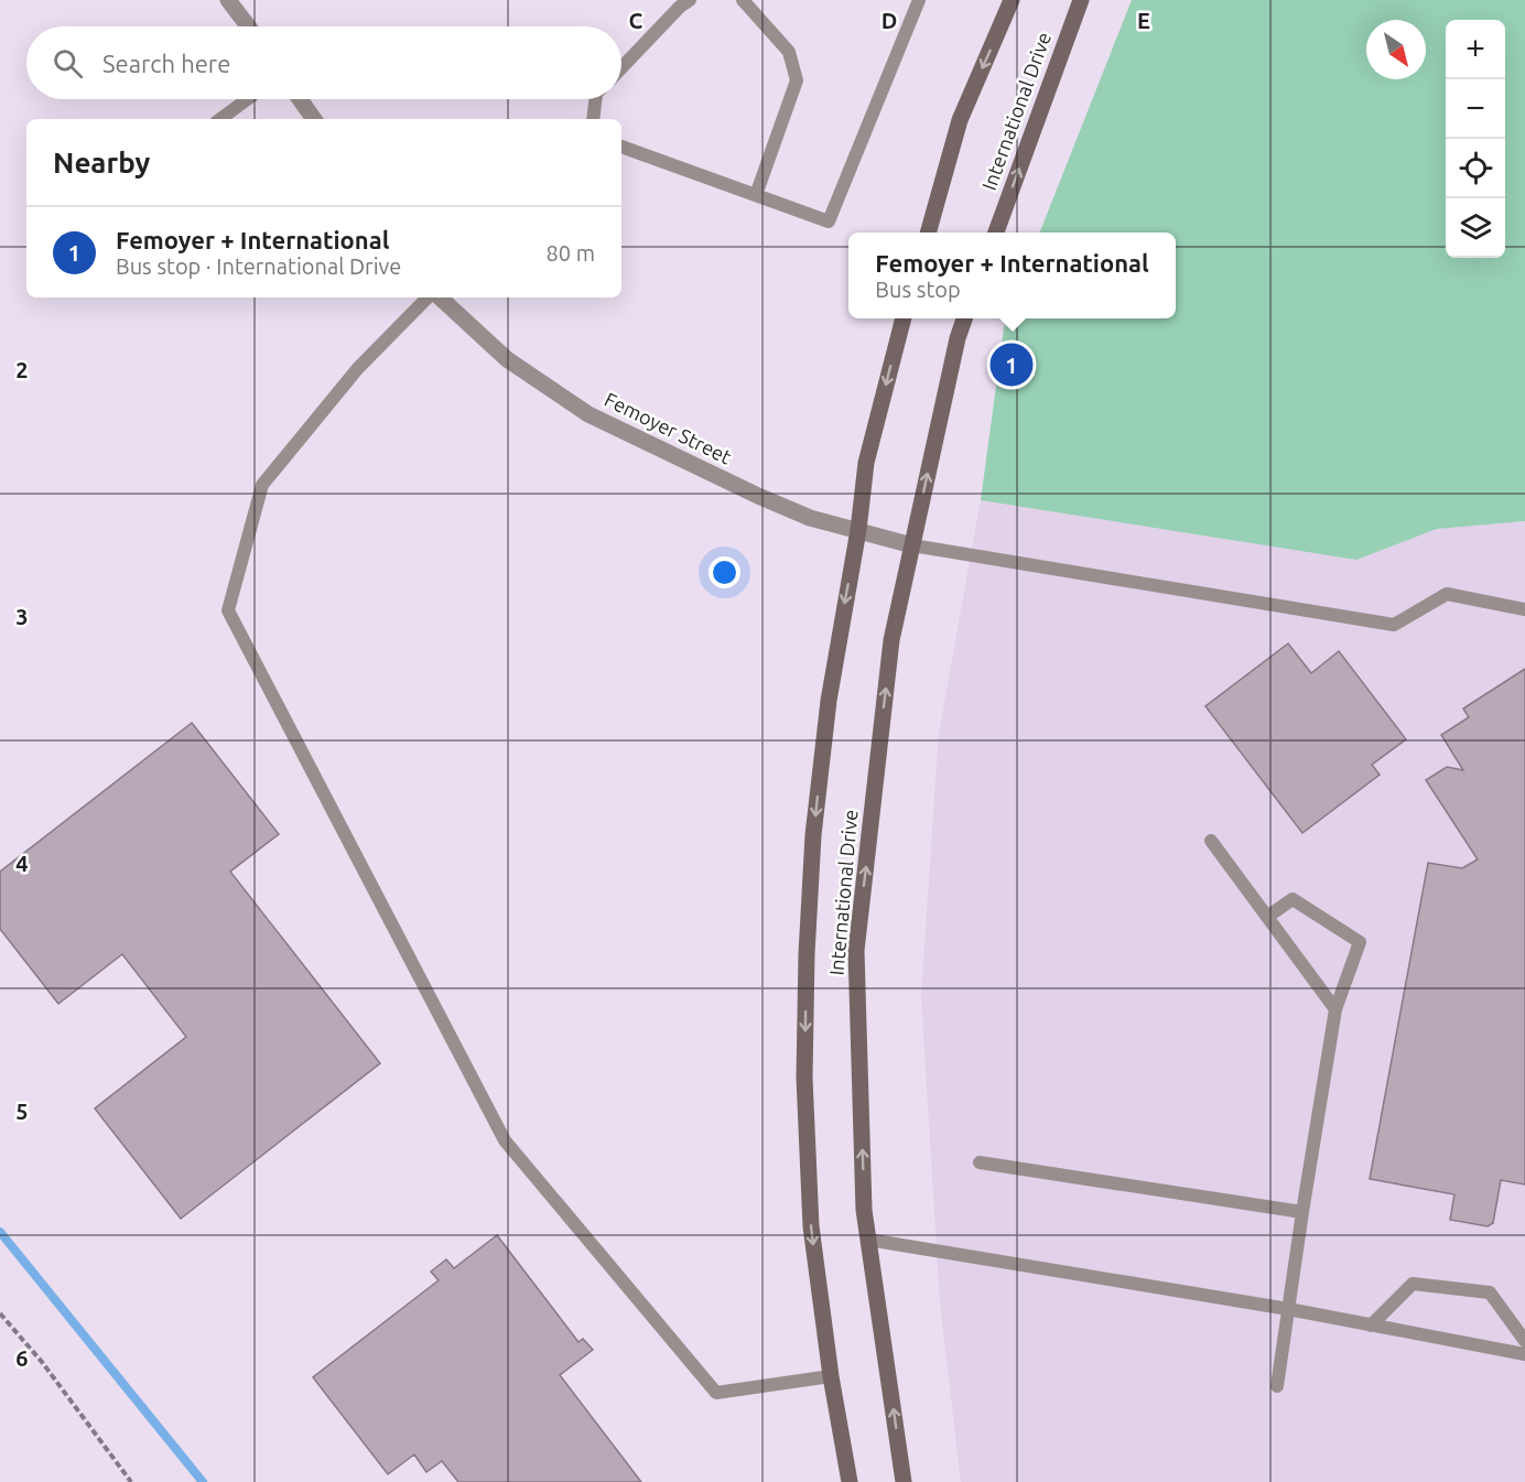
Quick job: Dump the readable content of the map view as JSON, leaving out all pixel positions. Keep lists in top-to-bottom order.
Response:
{
  "streets": {
    "main road": ["International Drive"],
    "street": ["Femoyer Street"]
  },
  "crossings": [
    ["International Drive", "Femoyer Street"]
  ],
  "north": "bottom right",
  "page": {
    "map_buttons": ["+", "−"],
    "search": "Search here",
    "heading": "Nearby",
    "list": [
      {
        "mark": "1",
        "name": "Femoyer + International",
        "note": "Bus stop · International Drive",
        "value": "80 m"
      }
    ],
    "popup": ["Femoyer + International", "Bus stop"],
    "pins": "1"
  },
  "grid": {
    "columns": ["C", "D", "E"],
    "rows": [
      "2",
      "3",
      "4",
      "5",
      "6"
    ]
  }
}
